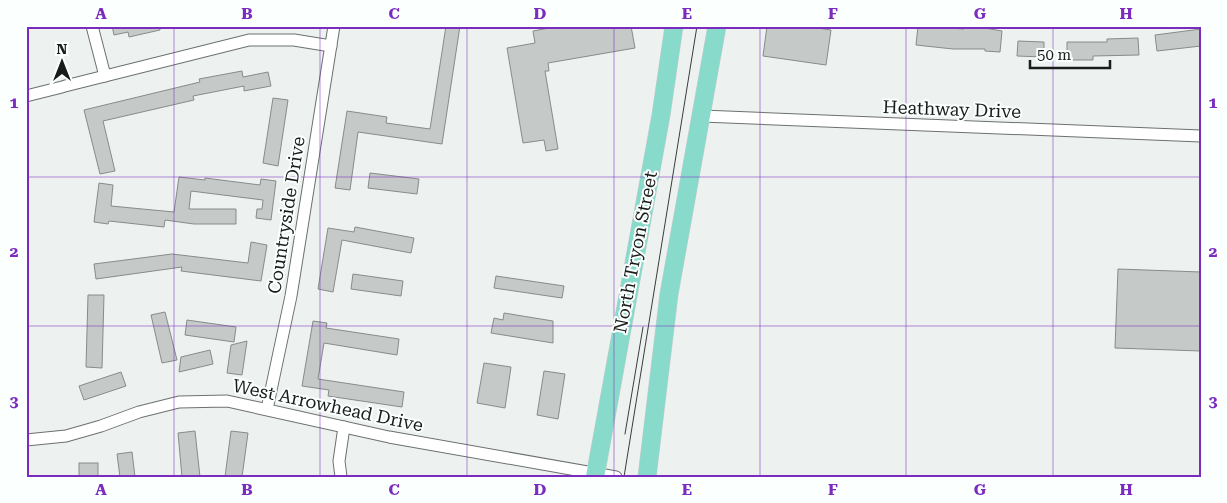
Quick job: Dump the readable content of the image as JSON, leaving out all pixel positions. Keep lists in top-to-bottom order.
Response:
{
  "streets": {
    "main road": ["North Tryon Street"],
    "street": ["Heathway Drive", "Countryside Drive", "West Arrowhead Drive"]
  },
  "crossings": [
    ["Countryside Drive", "West Arrowhead Drive"],
    ["North Tryon Street", "West Arrowhead Drive"]
  ],
  "scale_bar": "50 m",
  "north": "top",
  "grid": {
    "columns": [
      "A",
      "B",
      "C",
      "D",
      "E",
      "F",
      "G",
      "H"
    ],
    "rows": ["1", "2", "3"]
  }
}
